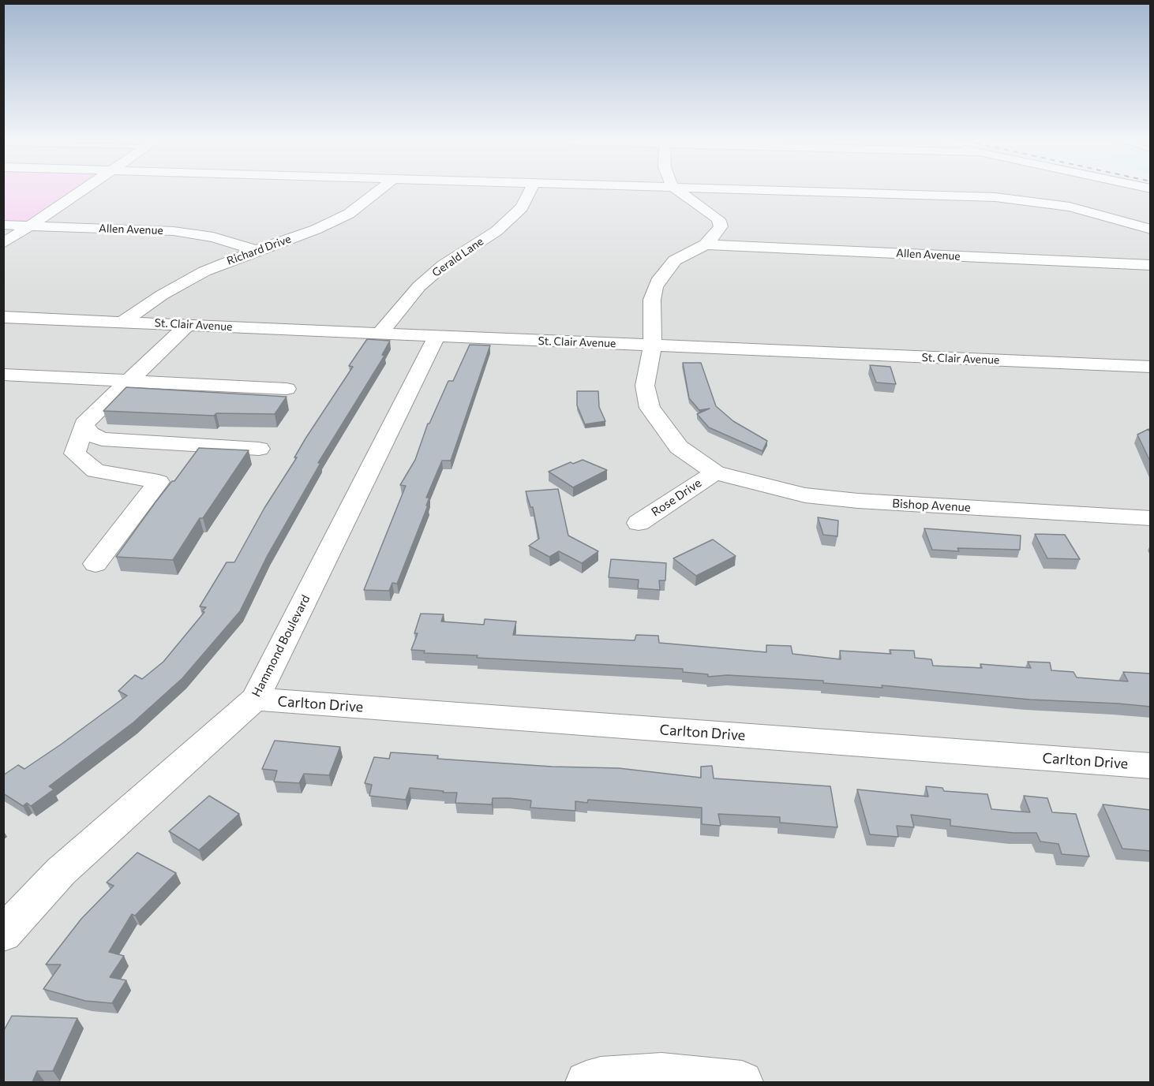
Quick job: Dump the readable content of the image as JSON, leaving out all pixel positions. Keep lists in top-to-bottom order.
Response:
{
  "streets": {
    "street": [
      "Allen Avenue",
      "Richard Drive",
      "Gerald Lane",
      "St. Clair Avenue",
      "Rose Drive",
      "Bishop Avenue",
      "Hammond Boulevard",
      "Carlton Drive"
    ]
  },
  "crossings": [
    ["Allen Avenue", "Richard Drive"],
    ["Richard Drive", "St. Clair Avenue"],
    ["Gerald Lane", "St. Clair Avenue"],
    ["St. Clair Avenue", "Hammond Boulevard"],
    ["Rose Drive", "Bishop Avenue"],
    ["Hammond Boulevard", "Carlton Drive"]
  ]
}
